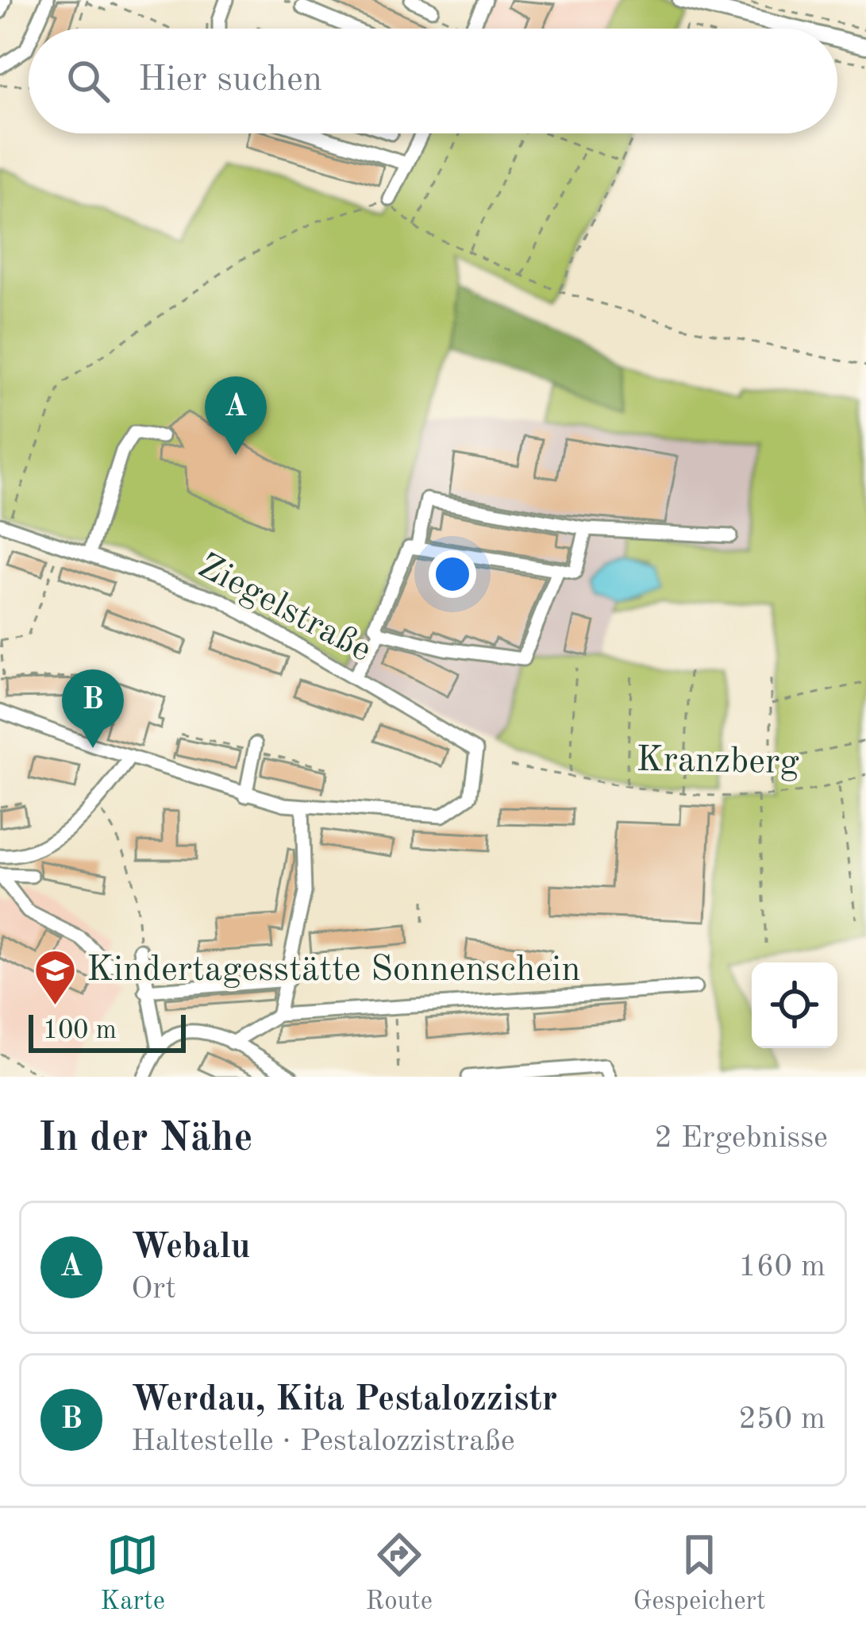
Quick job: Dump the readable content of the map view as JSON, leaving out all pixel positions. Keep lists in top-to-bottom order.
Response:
{
  "streets": {
    "street": ["Ziegelstraße"],
    "path": ["Kranzberg"]
  },
  "places": {
    "school or university": ["Kindertagesstätte Sonnenschein"]
  },
  "scale_bar": "100 m",
  "page": {
    "search": "Hier suchen",
    "pins": ["A", "B"],
    "scale": "100 m",
    "heading": ["In der Nähe", "2 Ergebnisse"],
    "list": [
      {
        "mark": "A",
        "name": "Webalu",
        "note": "Ort",
        "value": "160 m"
      },
      {
        "mark": "B",
        "name": "Werdau, Kita Pestalozzistr",
        "note": "Haltestelle · Pestalozzistraße",
        "value": "250 m"
      }
    ],
    "nav": ["Karte", "Route", "Gespeichert"]
  }
}
